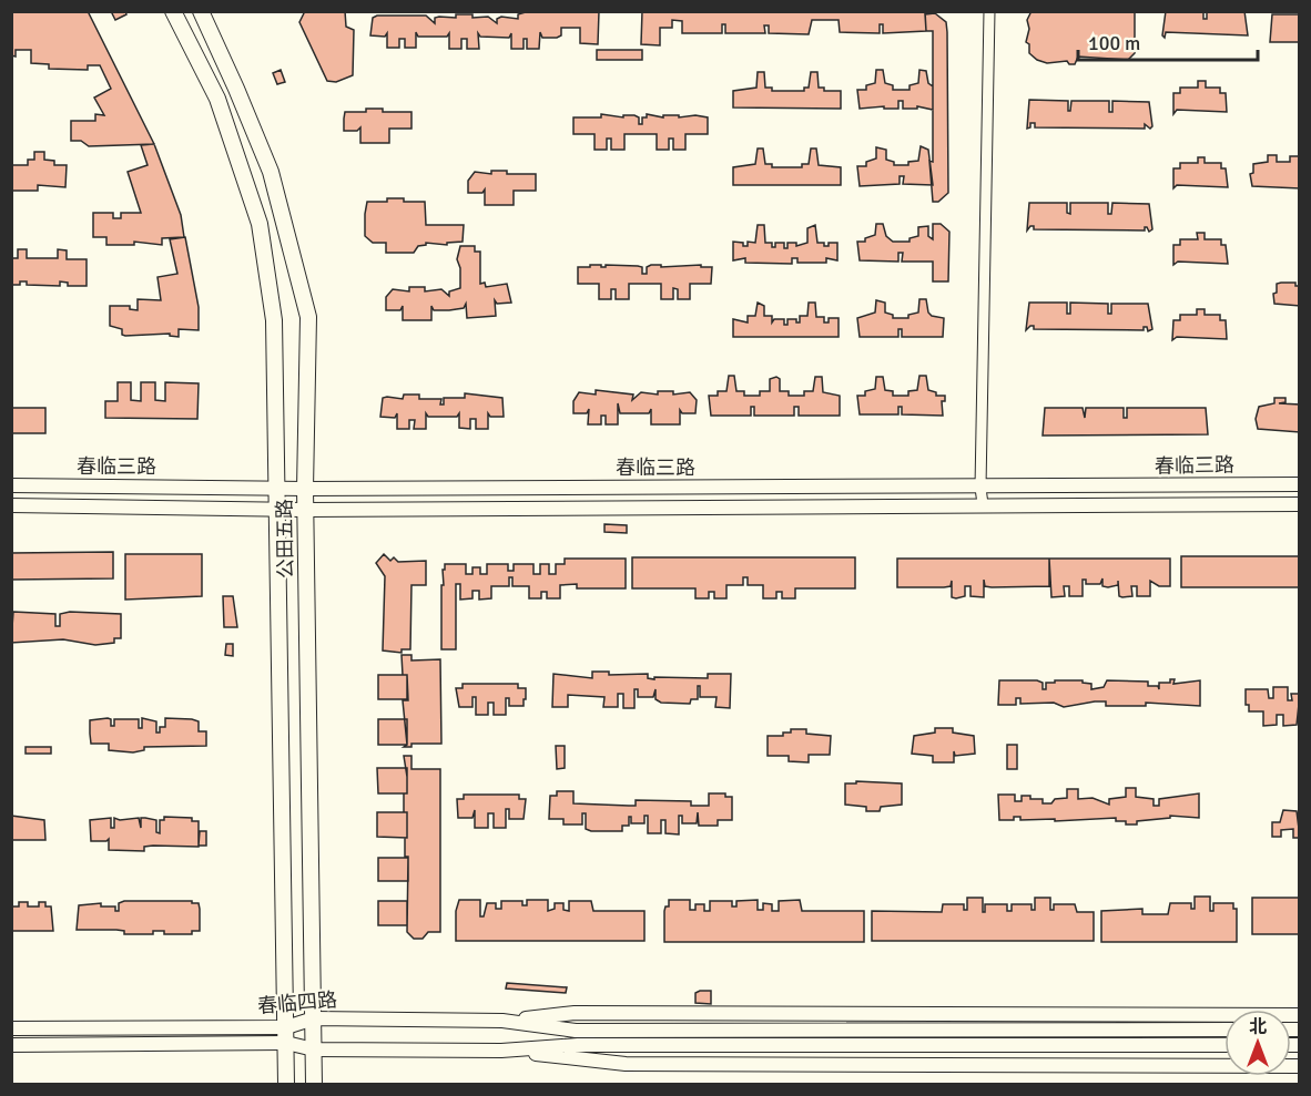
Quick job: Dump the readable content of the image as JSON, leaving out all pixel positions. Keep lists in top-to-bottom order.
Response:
{
  "streets": {
    "main road": ["公田五路"],
    "street": ["春临三路", "春临四路"]
  },
  "crossings": [
    ["春临三路", "公田五路"],
    ["公田五路", "春临四路"]
  ],
  "scale_bar": "100 m",
  "north": "top"
}
